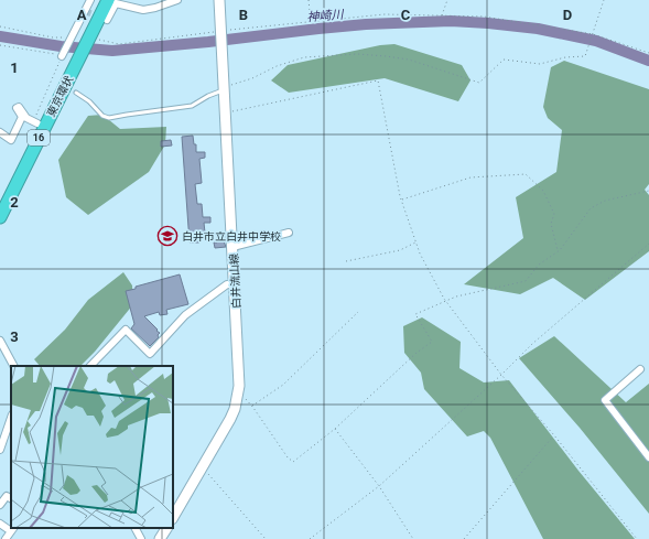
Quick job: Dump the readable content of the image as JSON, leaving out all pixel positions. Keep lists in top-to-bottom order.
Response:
{
  "streets": {
    "highway": ["東京環状", "16"],
    "main road": ["白井流山線"]
  },
  "water": ["神崎川"],
  "places": {
    "school or university": ["白井市立白井中学校"]
  },
  "grid": {
    "columns": [
      "A",
      "B",
      "C",
      "D"
    ],
    "rows": ["1", "2", "3"]
  }
}
